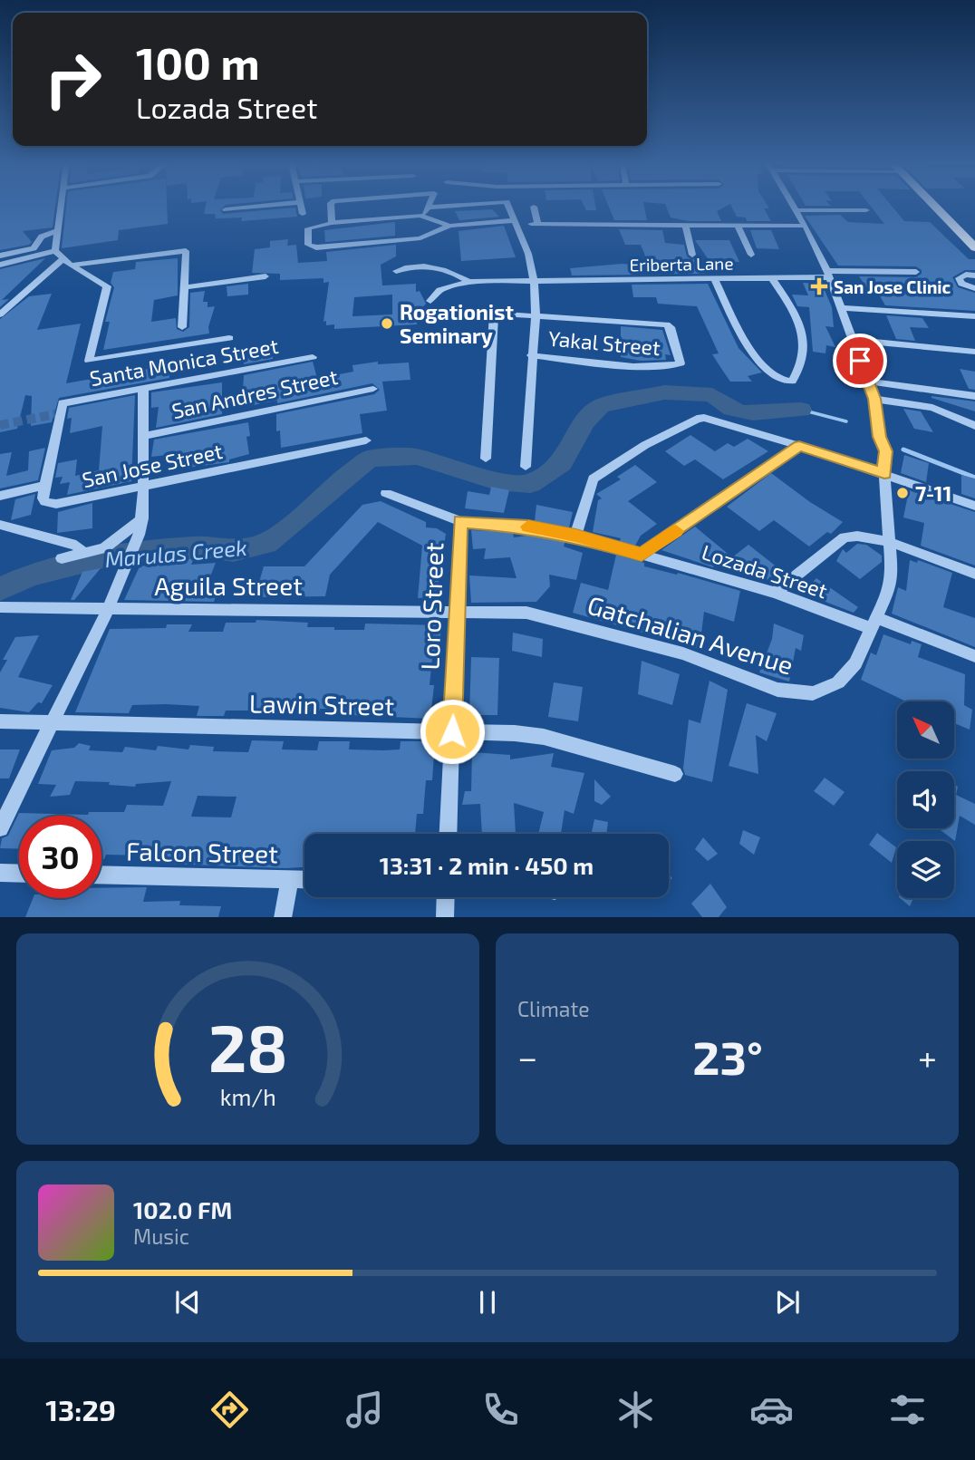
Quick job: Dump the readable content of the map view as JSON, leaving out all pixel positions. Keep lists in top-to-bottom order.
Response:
{
  "streets": {
    "street": [
      "Eriberta Lane",
      "Yakal Street",
      "Santa Monica Street",
      "San Andres Street",
      "San Jose Street",
      "Lozada Street",
      "Aguila Street",
      "Loro Street",
      "Gatchalian Avenue",
      "Lawin Street",
      "Falcon Street"
    ]
  },
  "crossings": [
    ["Eriberta Lane", "Gatchalian Avenue"],
    ["Santa Monica Street", "San Jose Street"],
    ["Lozada Street", "Loro Street"],
    ["Lozada Street", "Gatchalian Avenue"],
    ["Aguila Street", "Loro Street"],
    ["Aguila Street", "Gatchalian Avenue"],
    ["Loro Street", "Gatchalian Avenue"],
    ["Loro Street", "Lawin Street"]
  ],
  "water": ["Marulas Creek"],
  "places": {
    "health": ["San Jose Clinic"],
    "other": ["Rogationist Seminary", "7-11"]
  },
  "north": "top left",
  "page": {
    "turn": ["100 m", "Lozada Street"],
    "limit": "30",
    "trip": "13:31 · 2 min · 450 m",
    "tile": "Climate",
    "heat": ["−", "23°", "+"],
    "song": ["102.0 FM", "Music"],
    "tabs": "13:29",
    "gauge": ["28", "km/h"]
  }
}
